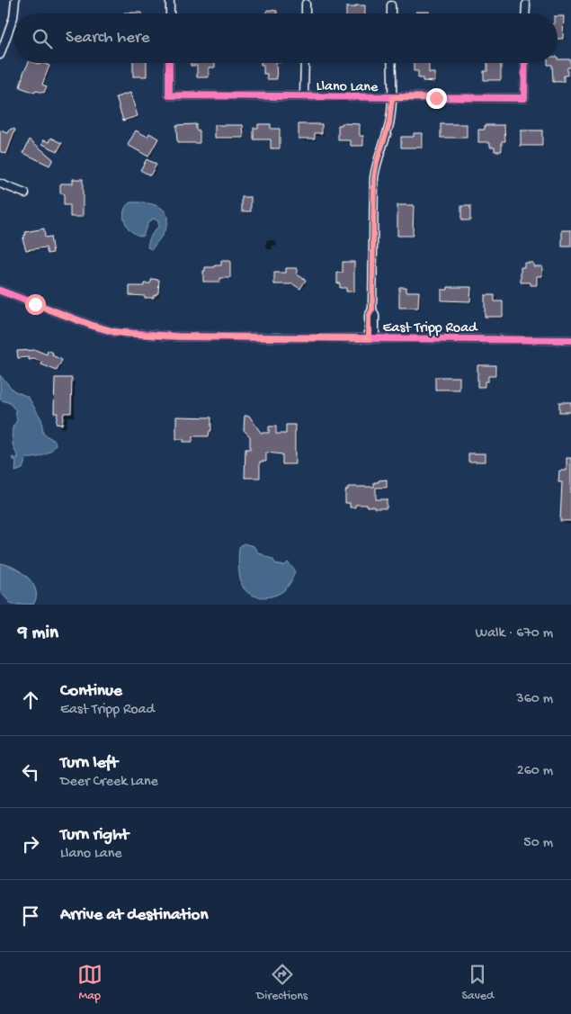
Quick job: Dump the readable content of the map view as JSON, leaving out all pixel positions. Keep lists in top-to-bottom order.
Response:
{
  "streets": {
    "street": ["Llano Lane", "East Tripp Road"]
  },
  "page": {
    "search": "Search here",
    "heading": ["9 min", "Walk · 670 m"],
    "list": [
      ["Continue", "East Tripp Road", "360 m"],
      ["Turn left", "Deer Creek Lane", "260 m"],
      ["Turn right", "Llano Lane", "50 m"],
      "Arrive at destination"
    ],
    "nav": ["Map", "Directions", "Saved"]
  }
}
